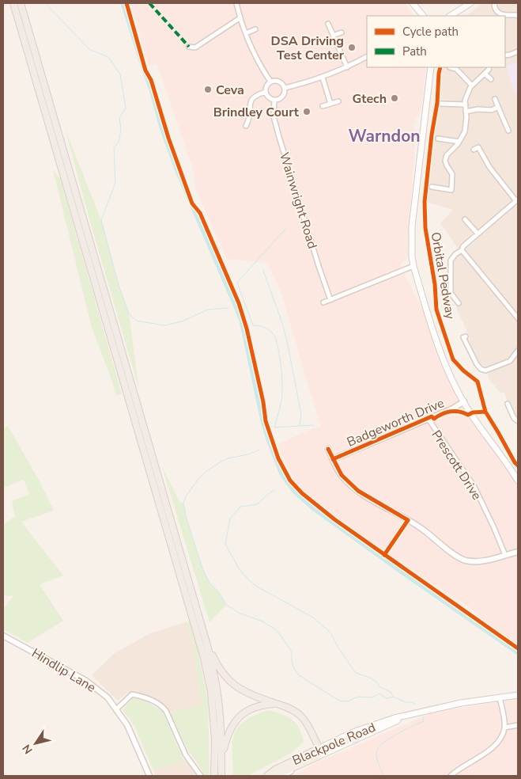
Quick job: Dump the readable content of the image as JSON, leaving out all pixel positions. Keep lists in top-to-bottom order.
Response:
{
  "streets": {
    "main road": ["Blackpole Road"],
    "street": [
      "Wainwright Road",
      "Badgeworth Drive",
      "Prescott Drive",
      "Hindlip Lane"
    ],
    "cycle path": ["Orbital Pedway"]
  },
  "crossings": [
    ["Badgeworth Drive", "Prescott Drive"]
  ],
  "districts": ["Warndon"],
  "places": [
    "DSA Driving Test Center",
    "Ceva",
    "Gtech",
    "Brindley Court"
  ],
  "legend": ["Cycle path", "Path"],
  "north": "bottom left"
}
